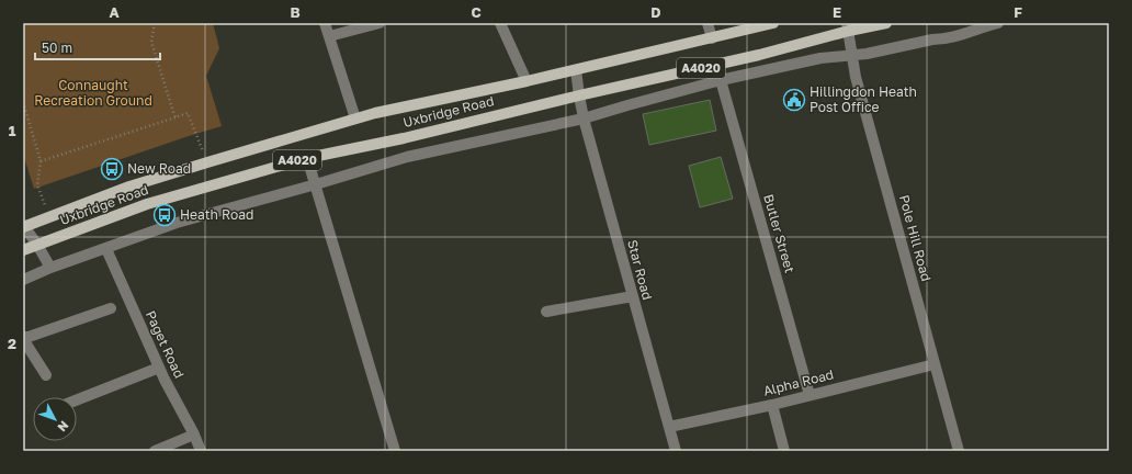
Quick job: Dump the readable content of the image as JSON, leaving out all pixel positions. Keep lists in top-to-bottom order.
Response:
{
  "streets": {
    "main road": ["A4020", "Uxbridge Road"],
    "street": [
      "Butler Street",
      "Pole Hill Road",
      "Star Road",
      "Paget Road",
      "Alpha Road"
    ]
  },
  "crossings": [
    ["Uxbridge Road", "Pole Hill Road"],
    ["Uxbridge Road", "Star Road"],
    ["Butler Street", "Alpha Road"],
    ["Pole Hill Road", "Alpha Road"],
    ["Star Road", "Alpha Road"]
  ],
  "parks": ["Connaught Recreation Ground"],
  "places": {
    "public building": ["Hillingdon Heath Post Office"],
    "bus stop": ["New Road", "Heath Road"]
  },
  "scale_bar": "50 m",
  "north": "bottom right",
  "grid": {
    "columns": [
      "A",
      "B",
      "C",
      "D",
      "E",
      "F"
    ],
    "rows": ["1", "2"]
  }
}
